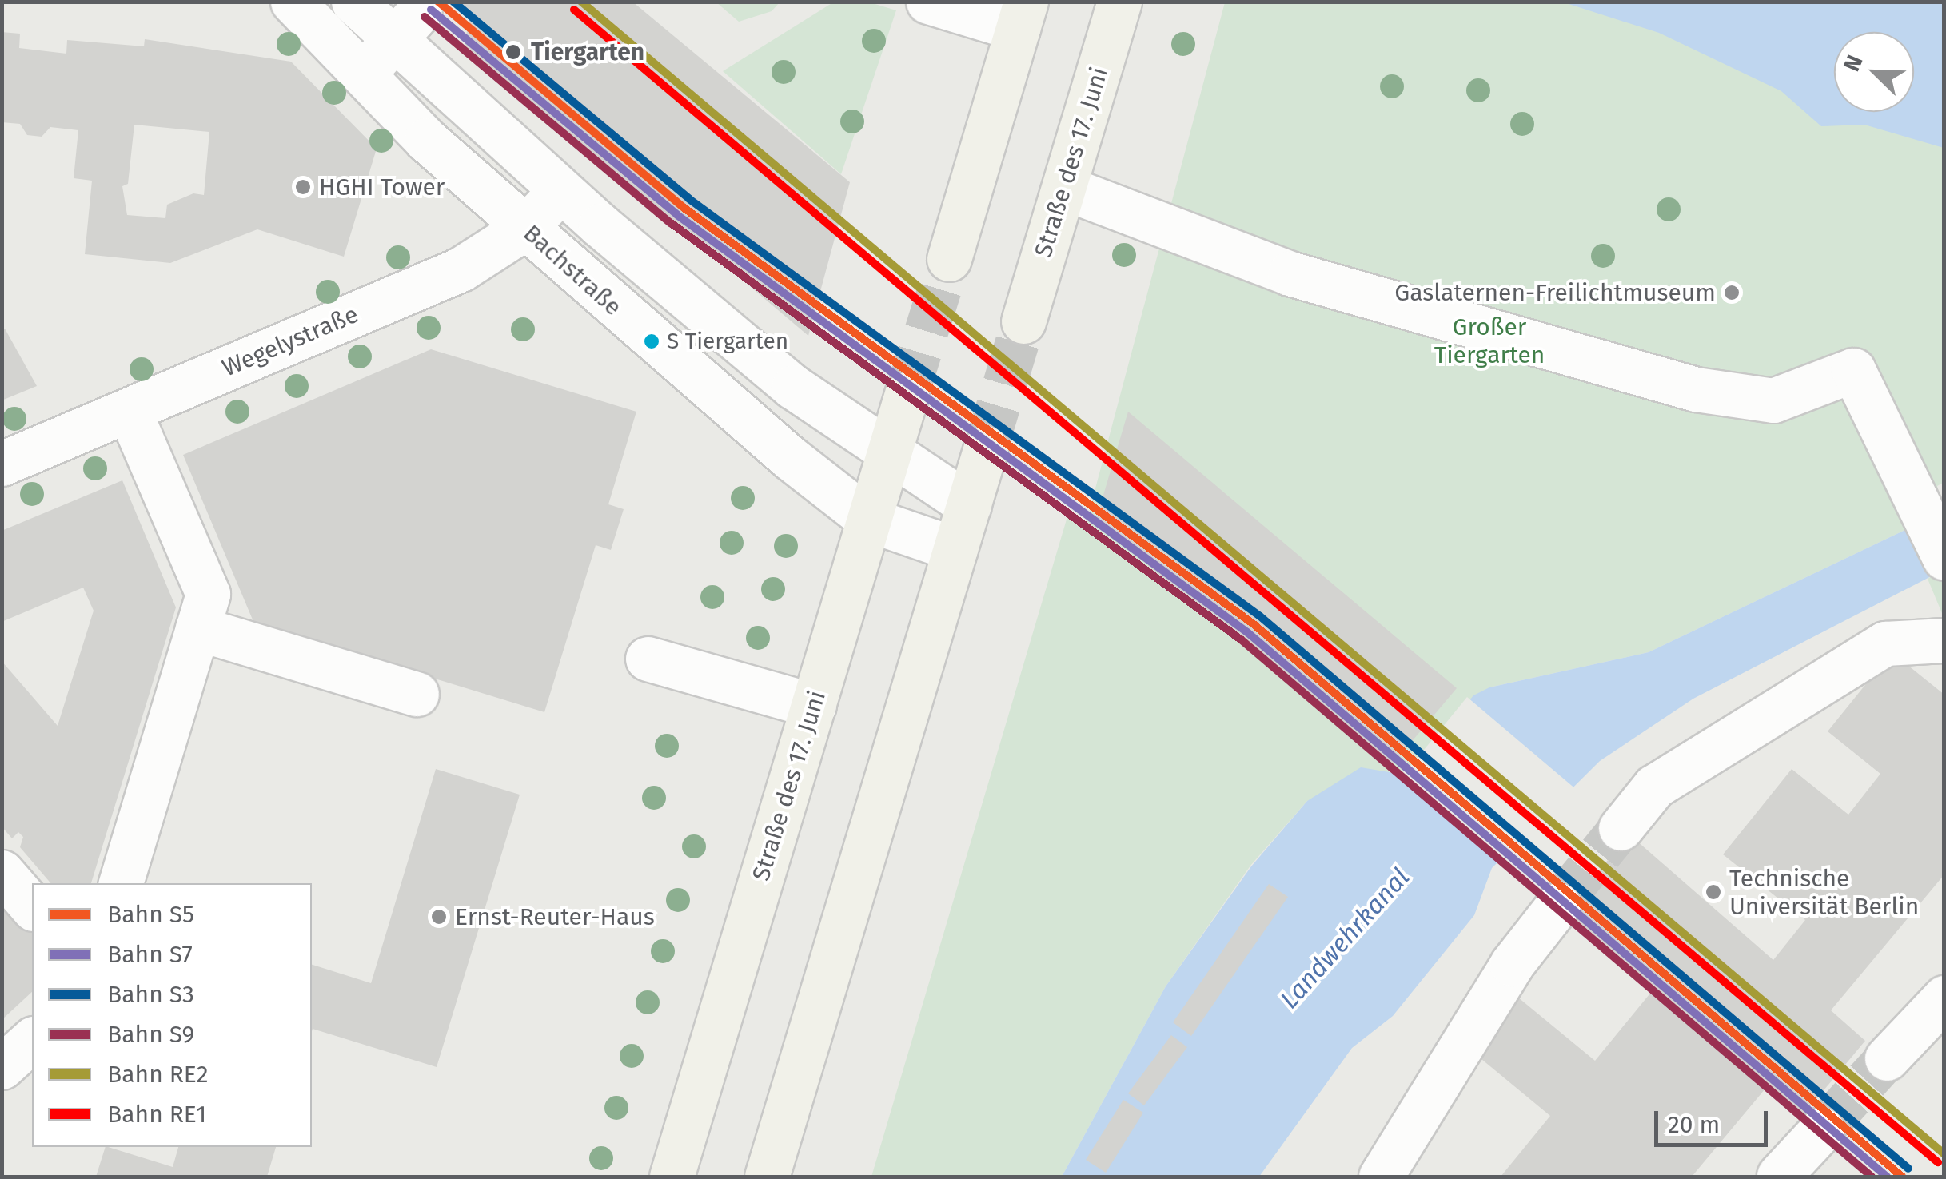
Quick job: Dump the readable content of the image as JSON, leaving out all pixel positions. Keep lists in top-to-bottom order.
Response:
{
  "streets": {
    "main road": ["Straße des 17. Juni"],
    "street": ["Bachstraße", "Wegelystraße"]
  },
  "crossings": [
    ["Straße des 17. Juni", "Bachstraße"],
    ["Bachstraße", "Wegelystraße"]
  ],
  "water": ["Landwehrkanal"],
  "parks": ["Großer Tiergarten"],
  "places": [
    "Tiergarten",
    "HGHI Tower",
    "Gaslaternen-Freilichtmuseum",
    "S Tiergarten",
    "Technische Universität Berlin",
    "Ernst-Reuter-Haus"
  ],
  "lines": [
    "rail line S5",
    "rail line S3",
    "rail line RE2",
    "rail line S7",
    "rail line RE1",
    "rail line S9"
  ],
  "legend": [
    "Bahn S5",
    "Bahn S7",
    "Bahn S3",
    "Bahn S9",
    "Bahn RE2",
    "Bahn RE1"
  ],
  "scale_bar": "20 m",
  "north": "top left"
}
